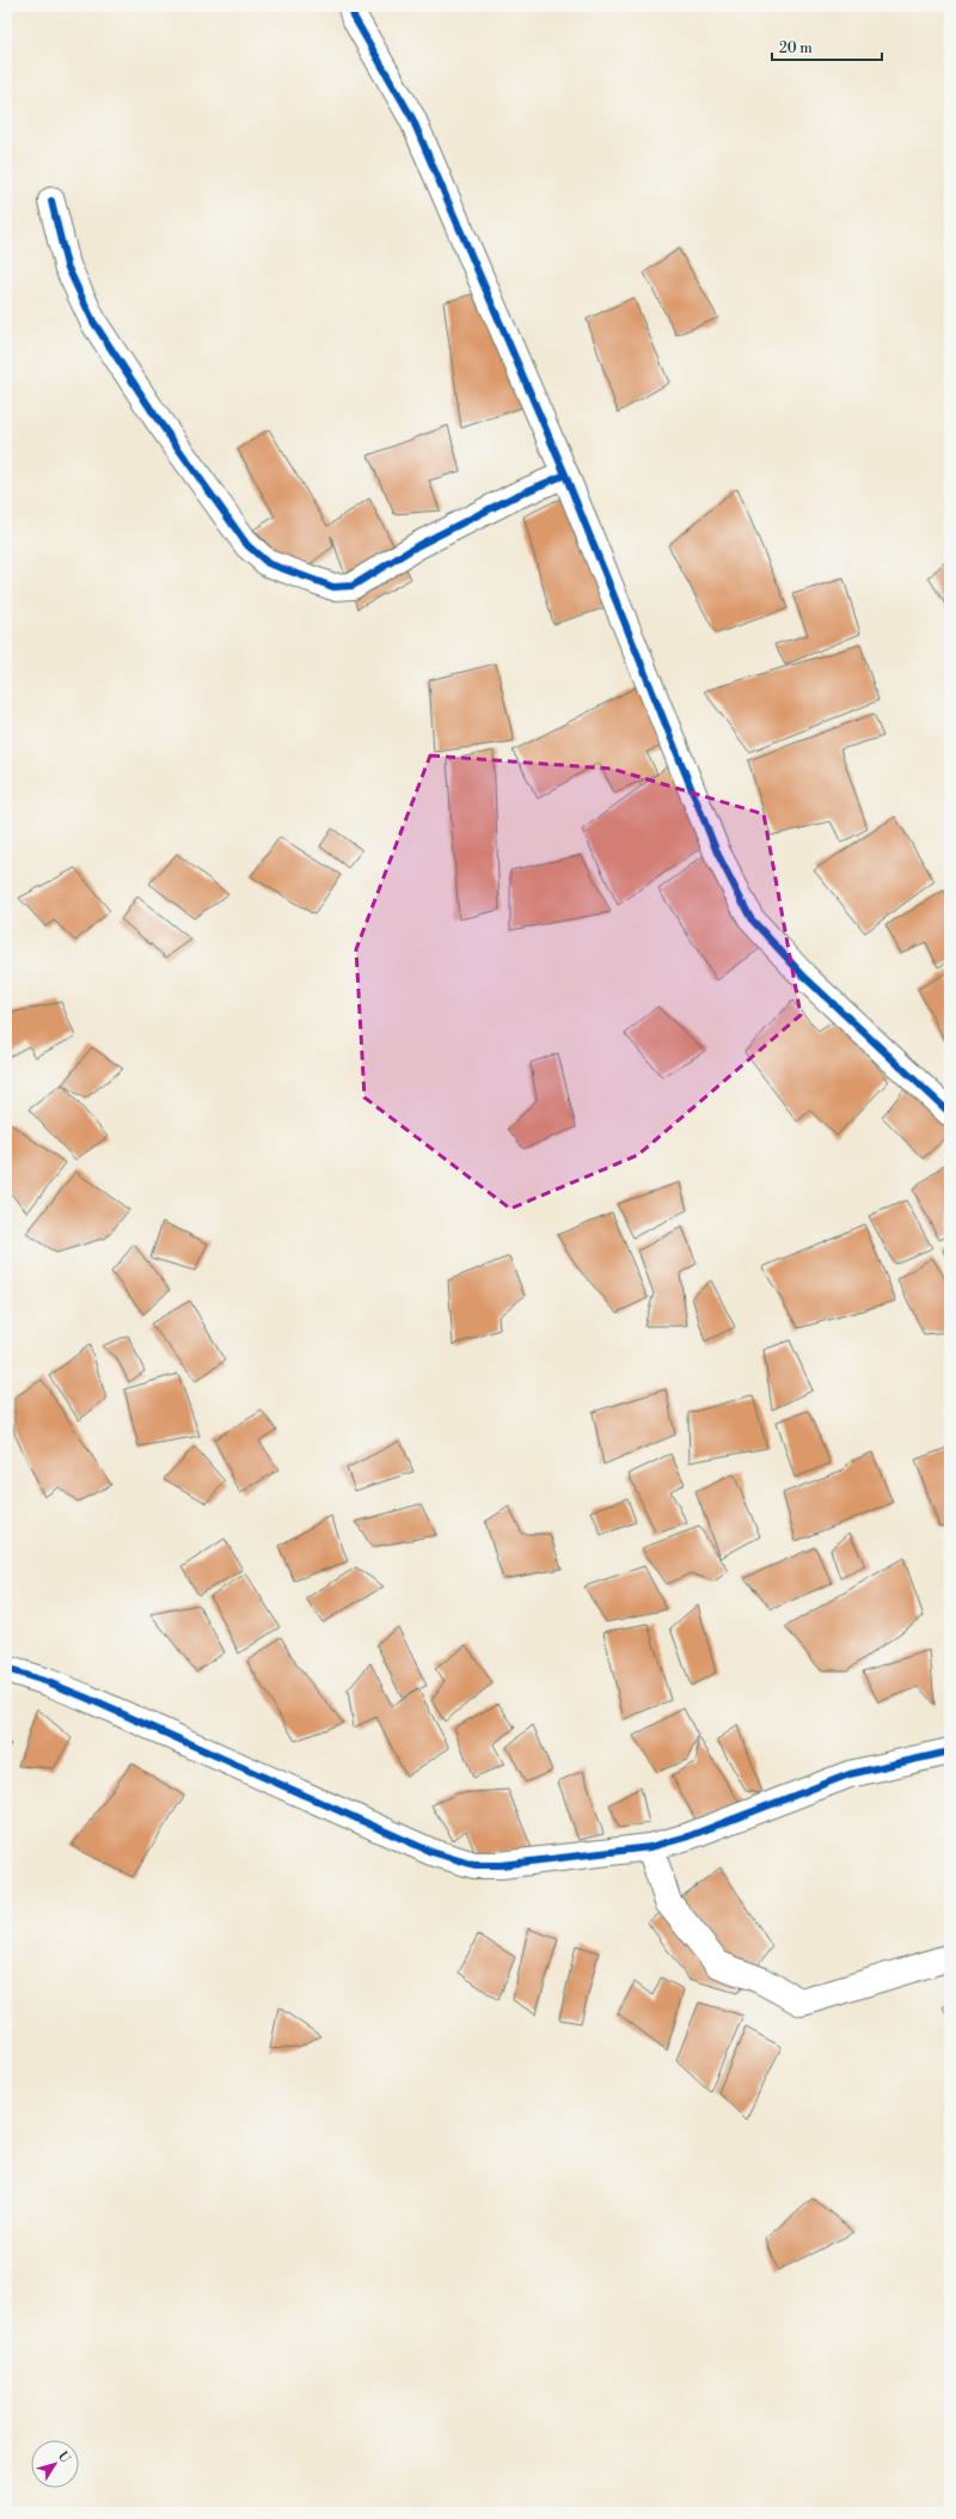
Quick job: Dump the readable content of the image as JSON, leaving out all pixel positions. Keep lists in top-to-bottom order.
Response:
{
  "scale_bar": "20 m",
  "north": "top right"
}
